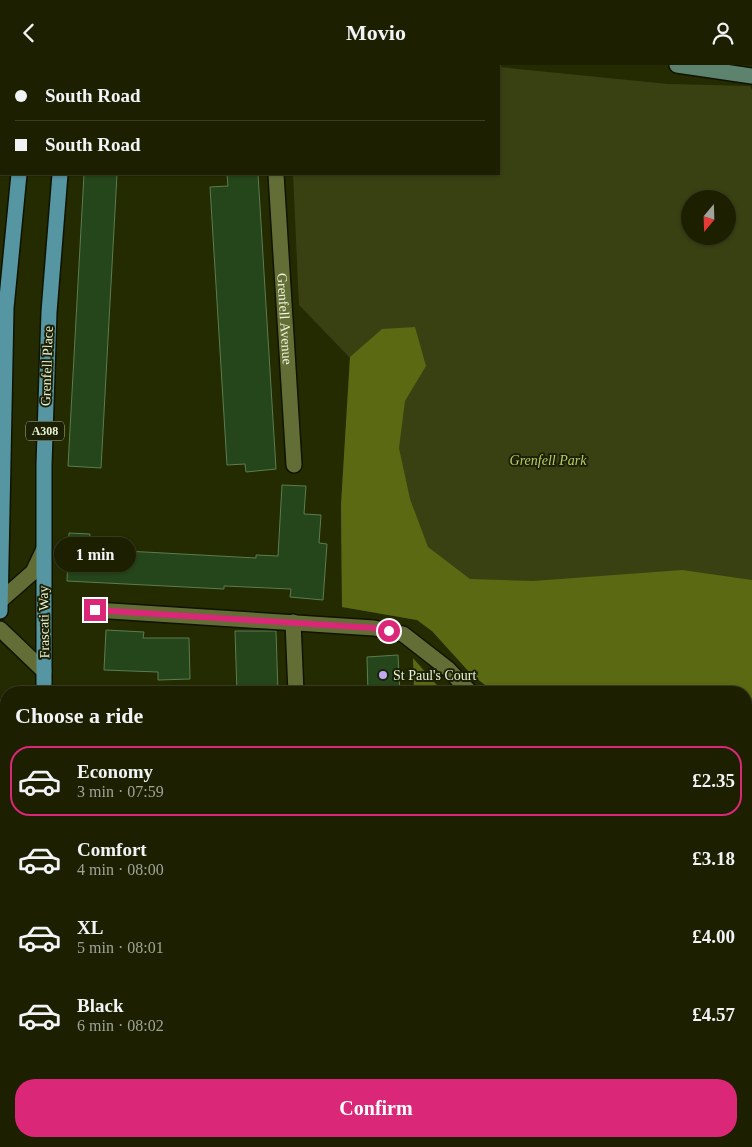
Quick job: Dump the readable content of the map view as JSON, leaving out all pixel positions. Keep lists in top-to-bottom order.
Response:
{
  "streets": {
    "main road": ["Grenfell Place", "A308", "Frascati Way"],
    "street": ["Grenfell Avenue"]
  },
  "crossings": [
    ["Grenfell Place", "Frascati Way"]
  ],
  "parks": ["Grenfell Park"],
  "places": ["St Paul's Court"],
  "north": "bottom",
  "page": {
    "header": "Movio",
    "banner": ["South Road", "South Road"],
    "bubble": "1 min",
    "heading": "Choose a ride",
    "list": [
      {
        "name": "Economy",
        "note": "3 min · 07:59",
        "value": "£2.35"
      },
      {
        "name": "Comfort",
        "note": "4 min · 08:00",
        "value": "£3.18"
      },
      {
        "name": "XL",
        "note": "5 min · 08:01",
        "value": "£4.00"
      },
      {
        "name": "Black",
        "note": "6 min · 08:02",
        "value": "£4.57"
      }
    ],
    "buttons": "Confirm"
  }
}
